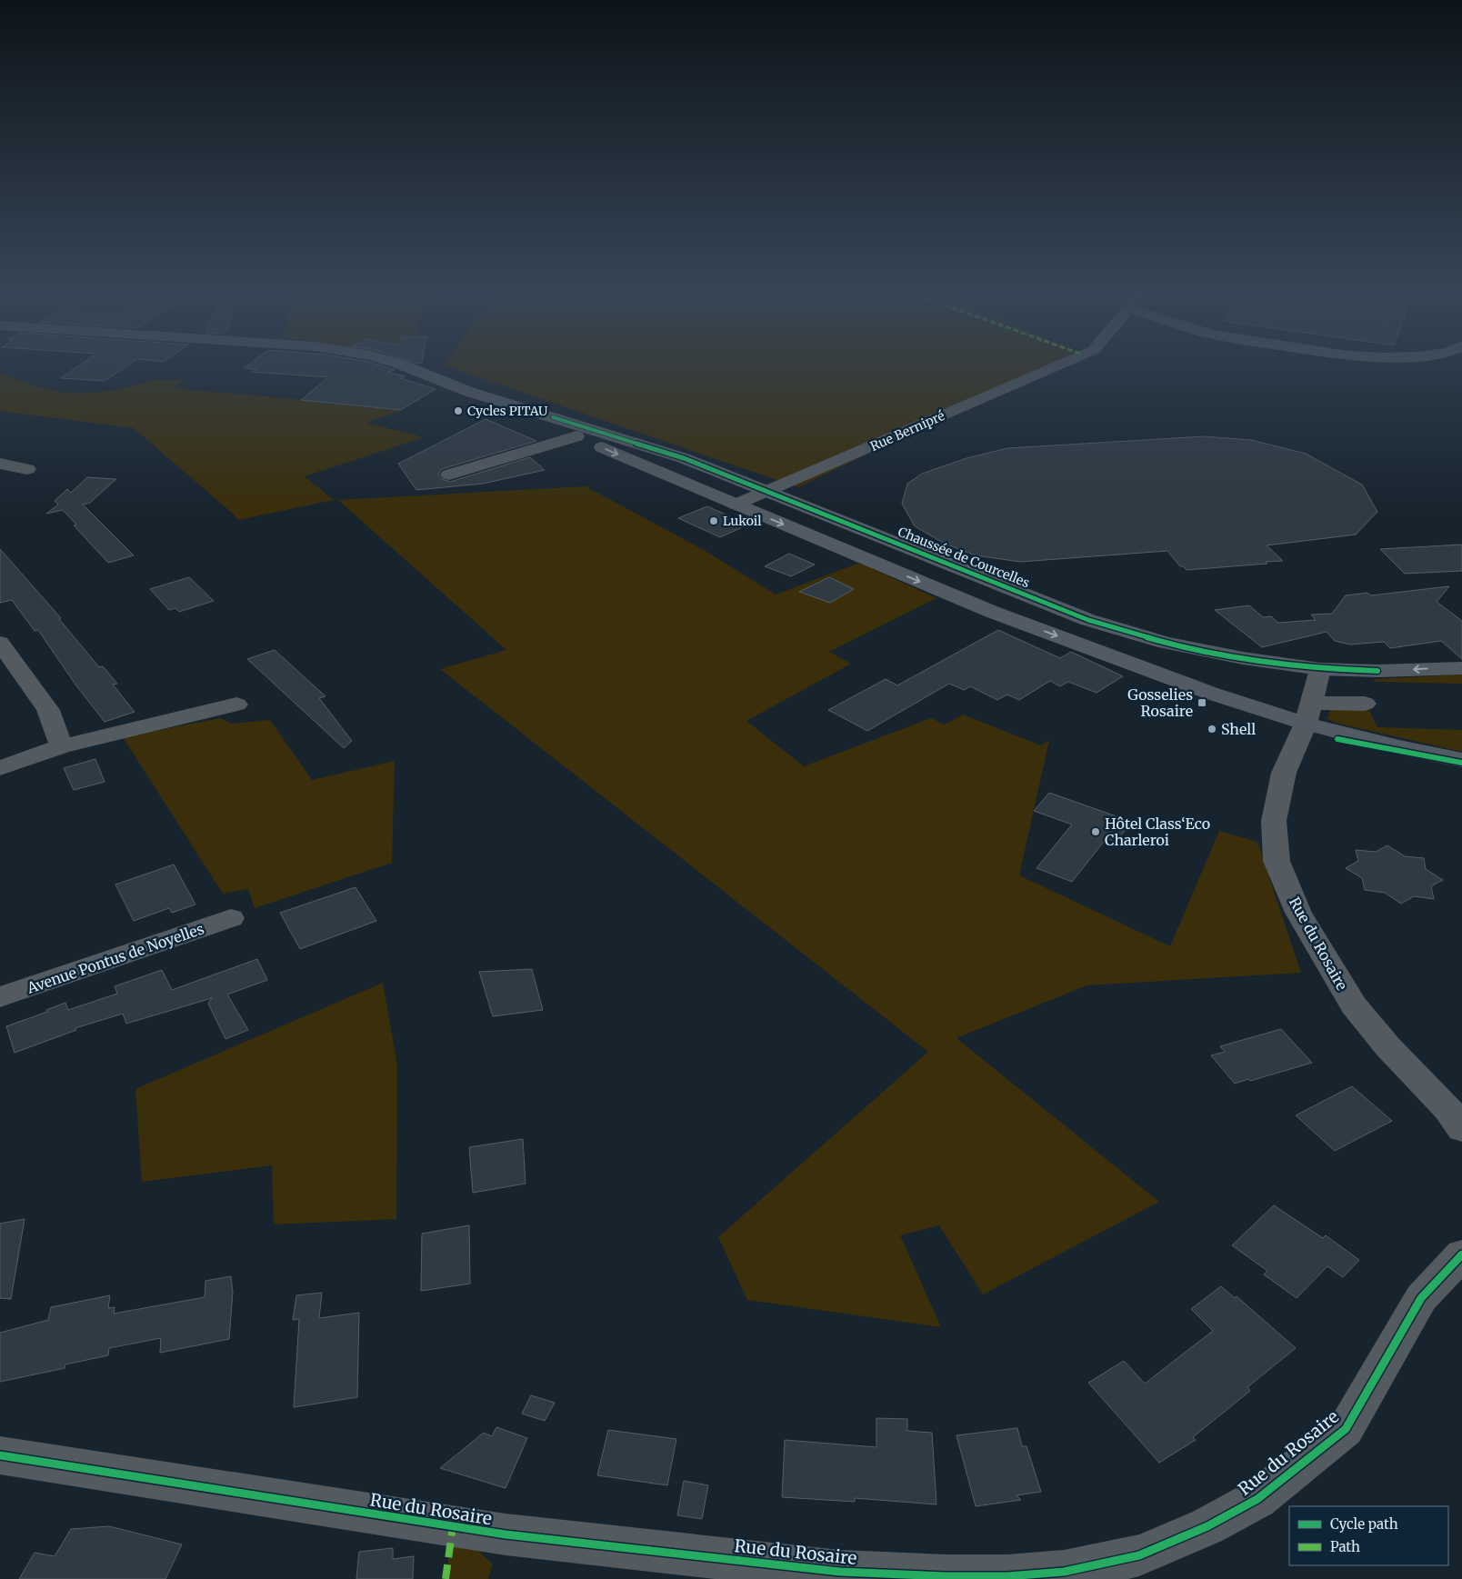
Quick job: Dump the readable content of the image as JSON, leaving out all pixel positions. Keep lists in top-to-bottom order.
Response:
{
  "streets": {
    "main road": ["Chaussée de Courcelles"],
    "street": ["Rue Bernipré", "Rue du Rosaire", "Avenue Pontus de Noyelles"]
  },
  "crossings": [
    ["Rue Bernipré", "Chaussée de Courcelles"],
    ["Chaussée de Courcelles", "Rue du Rosaire"]
  ],
  "places": {
    "other": [
      "Cycles PITAU",
      "Lukoil",
      "Shell",
      "Hôtel Class‘Eco Charleroi"
    ],
    "transit": ["Gosselies Rosaire"]
  },
  "legend": ["Cycle path", "Path"]
}
